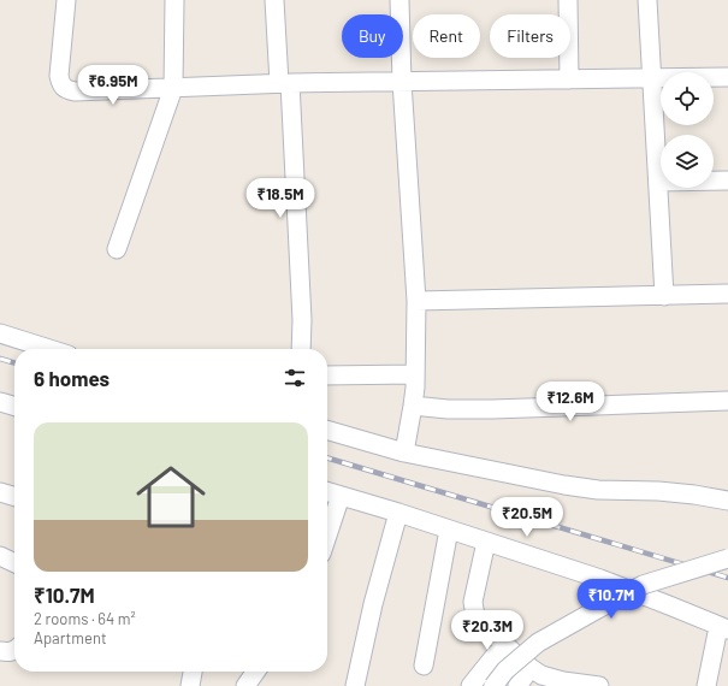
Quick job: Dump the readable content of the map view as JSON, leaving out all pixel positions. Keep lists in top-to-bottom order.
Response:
{
  "page": {
    "chip": ["Buy", "Rent", "Filters"],
    "price": [
      "₹6.95M",
      "₹18.5M",
      "₹12.6M",
      "₹20.5M",
      "₹10.7M",
      "₹20.3M"
    ],
    "heading": "6 homes",
    "list": [
      {
        "name": "₹10.7M",
        "note": "2 rooms · 64 m² · Apartment"
      }
    ]
  }
}
